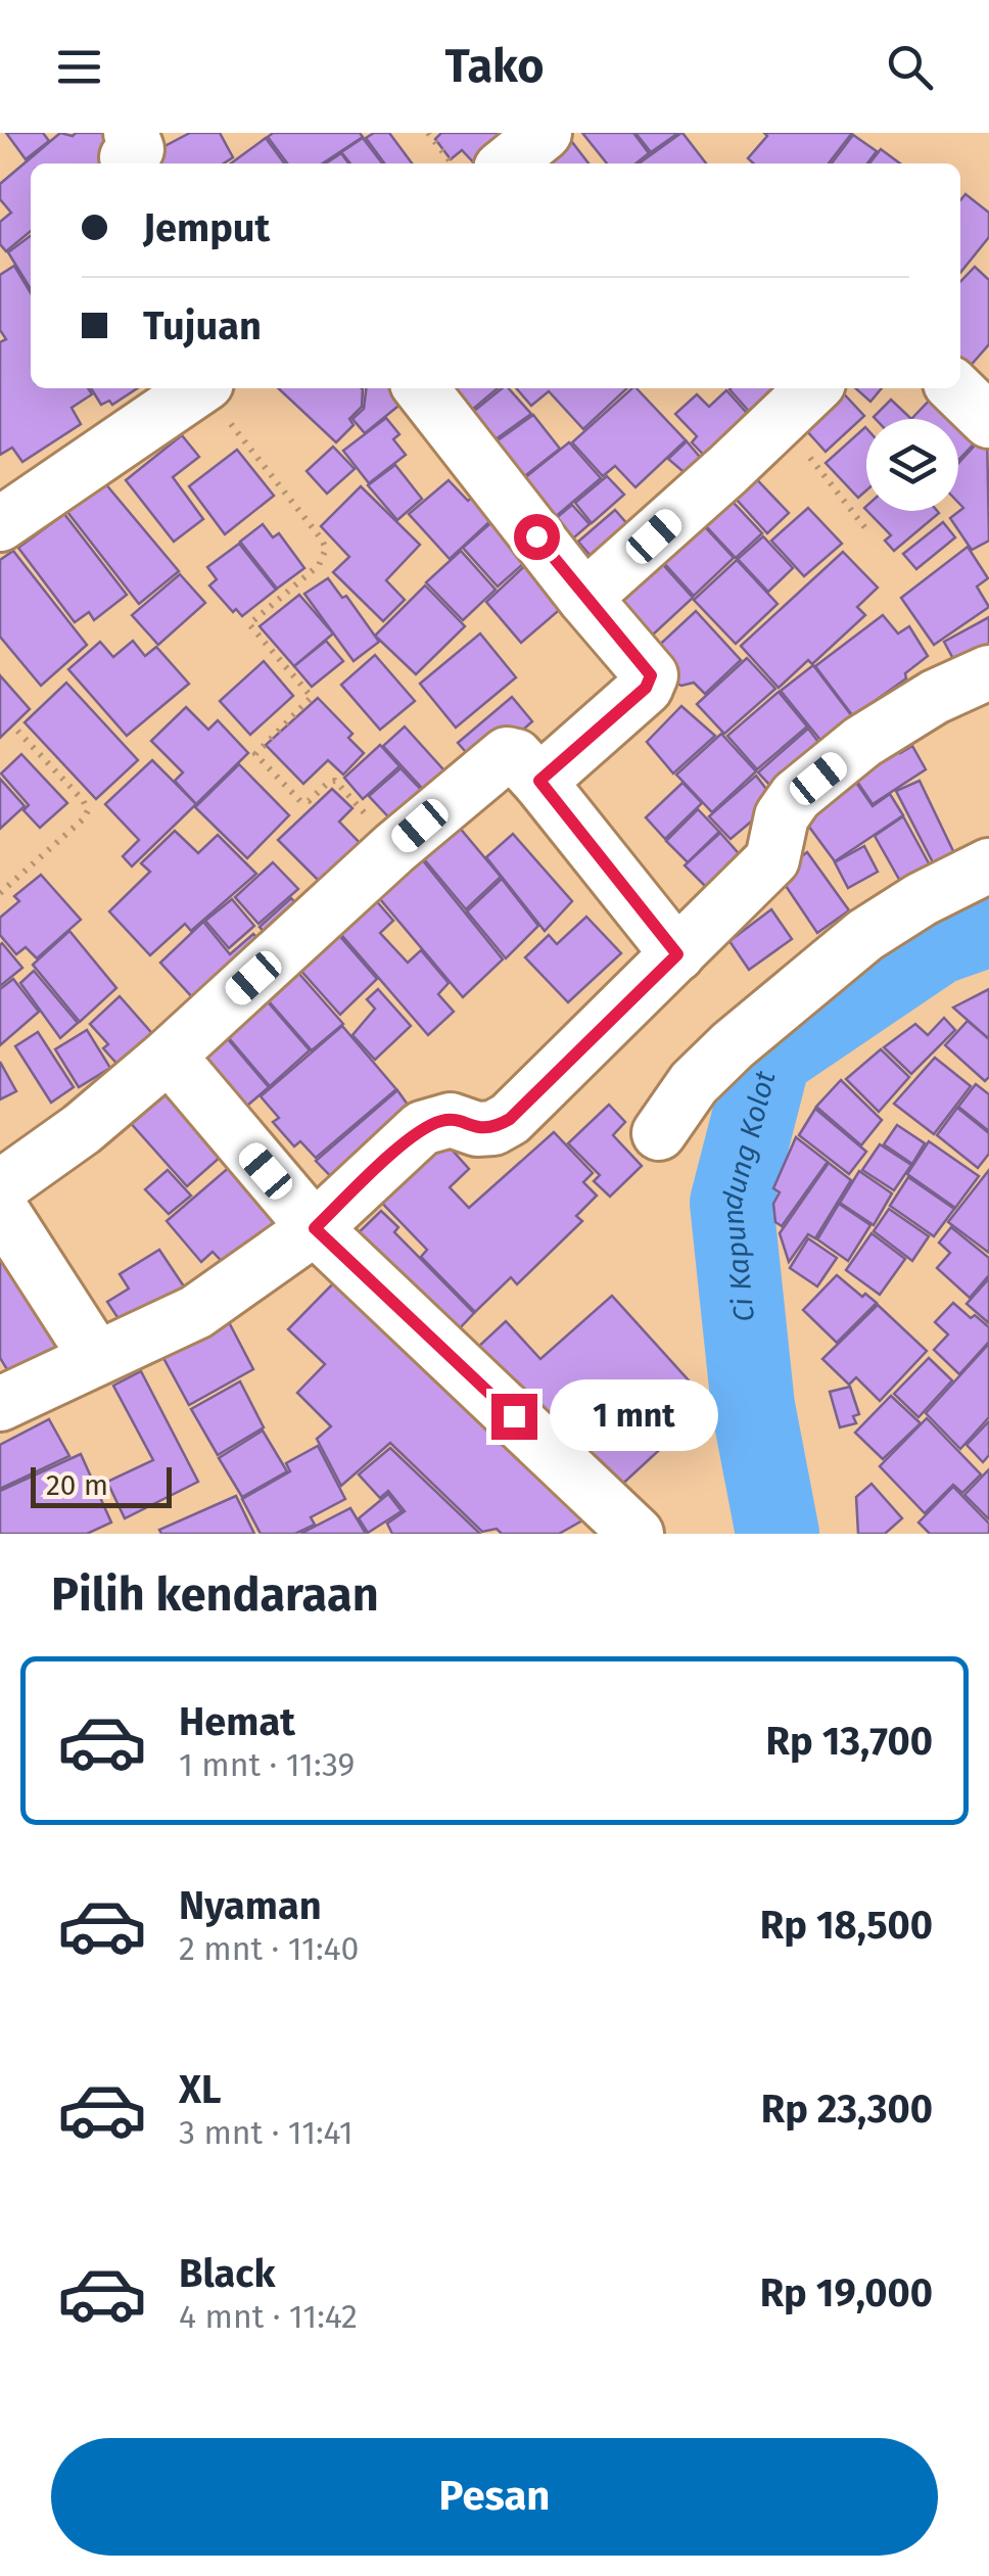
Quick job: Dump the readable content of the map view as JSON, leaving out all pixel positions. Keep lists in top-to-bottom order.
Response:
{
  "water": ["Ci Kapundung Kolot"],
  "scale_bar": "20 m",
  "page": {
    "header": "Tako",
    "banner": ["Jemput", "Tujuan"],
    "bubble": "1 mnt",
    "scale": "20 m",
    "heading": "Pilih kendaraan",
    "list": [
      {
        "name": "Hemat",
        "note": "1 mnt · 11:39",
        "value": "Rp 13,700"
      },
      {
        "name": "Nyaman",
        "note": "2 mnt · 11:40",
        "value": "Rp 18,500"
      },
      {
        "name": "XL",
        "note": "3 mnt · 11:41",
        "value": "Rp 23,300"
      },
      {
        "name": "Black",
        "note": "4 mnt · 11:42",
        "value": "Rp 19,000"
      }
    ],
    "buttons": "Pesan"
  }
}
